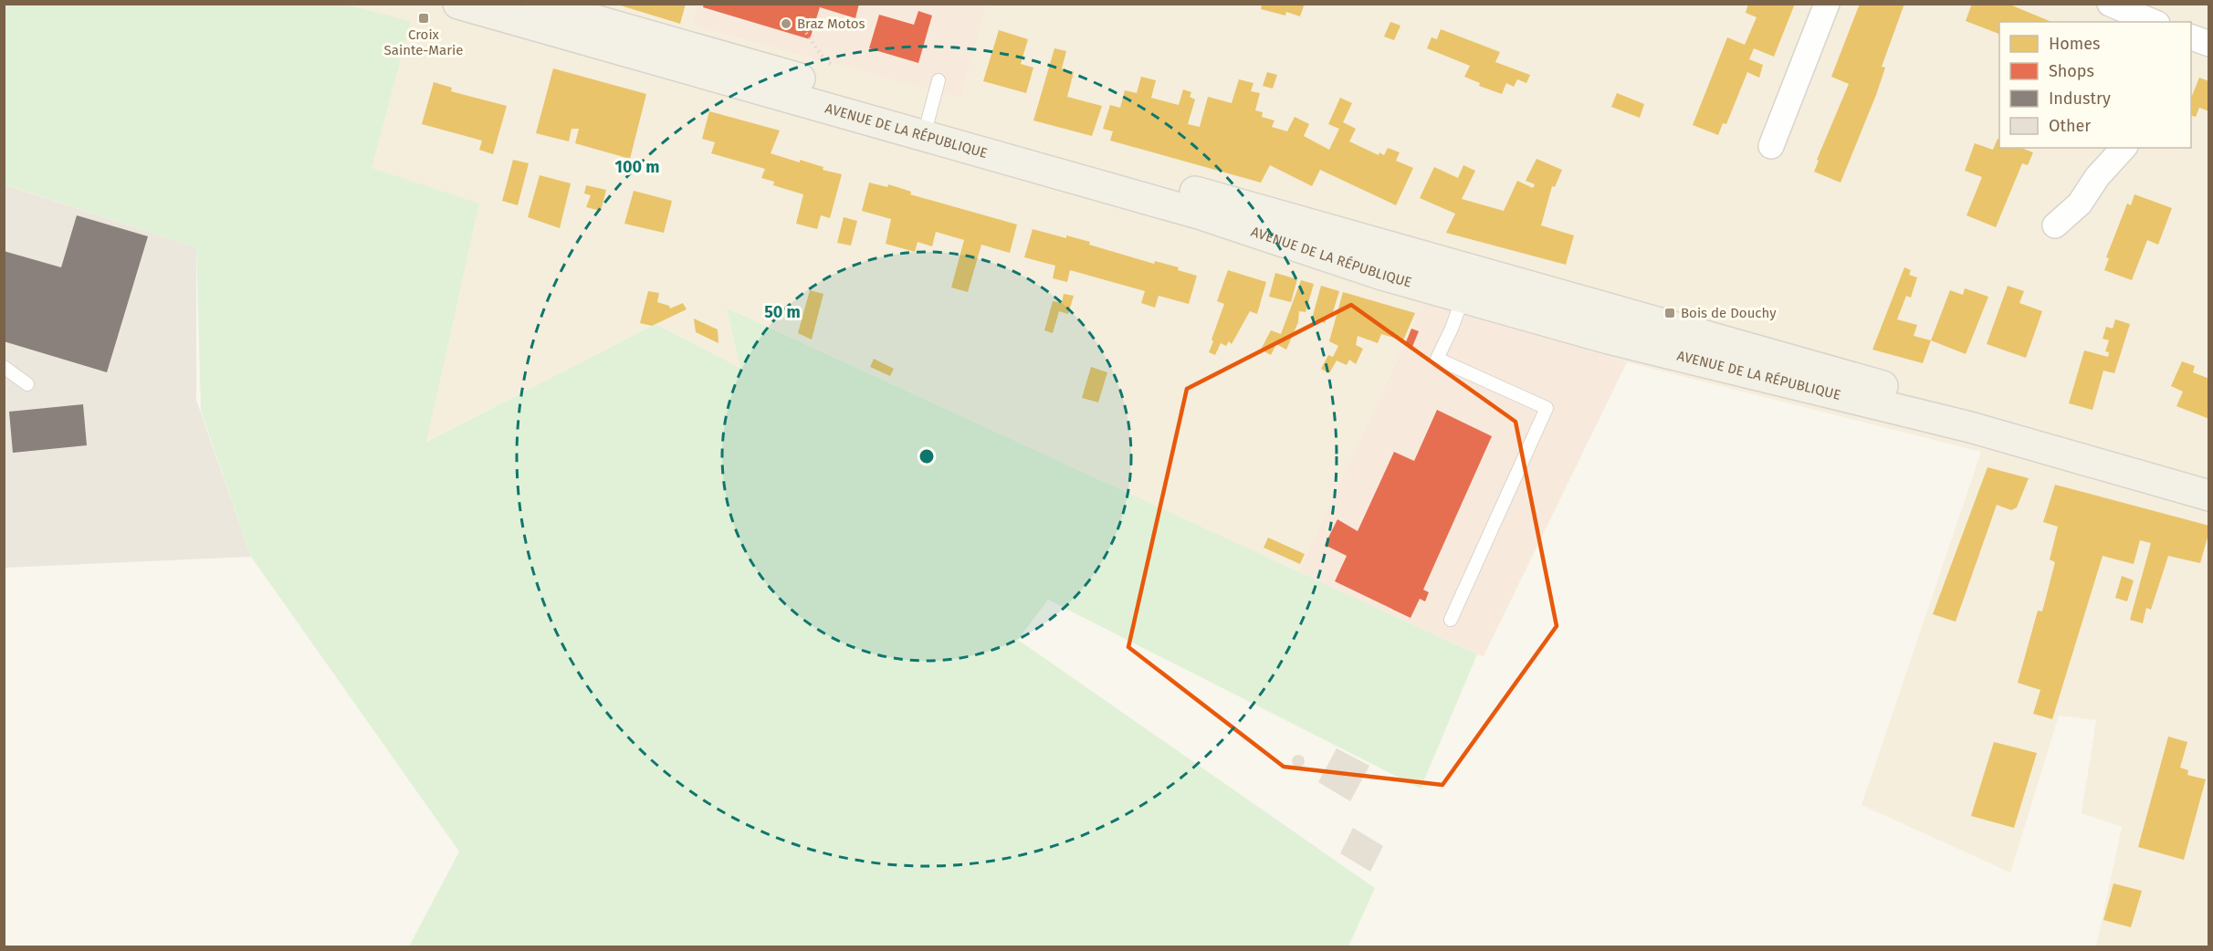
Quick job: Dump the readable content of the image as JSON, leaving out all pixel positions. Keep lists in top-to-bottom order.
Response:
{
  "streets": {
    "main road": ["AVENUE DE LA RÉPUBLIQUE"]
  },
  "places": {
    "transit": ["Croix Sainte-Marie", "Bois de Douchy"],
    "other": ["Braz Motos"]
  },
  "legend": [
    "Homes",
    "Shops",
    "Industry",
    "Other"
  ],
  "rings": ["100 m", "50 m"]
}
